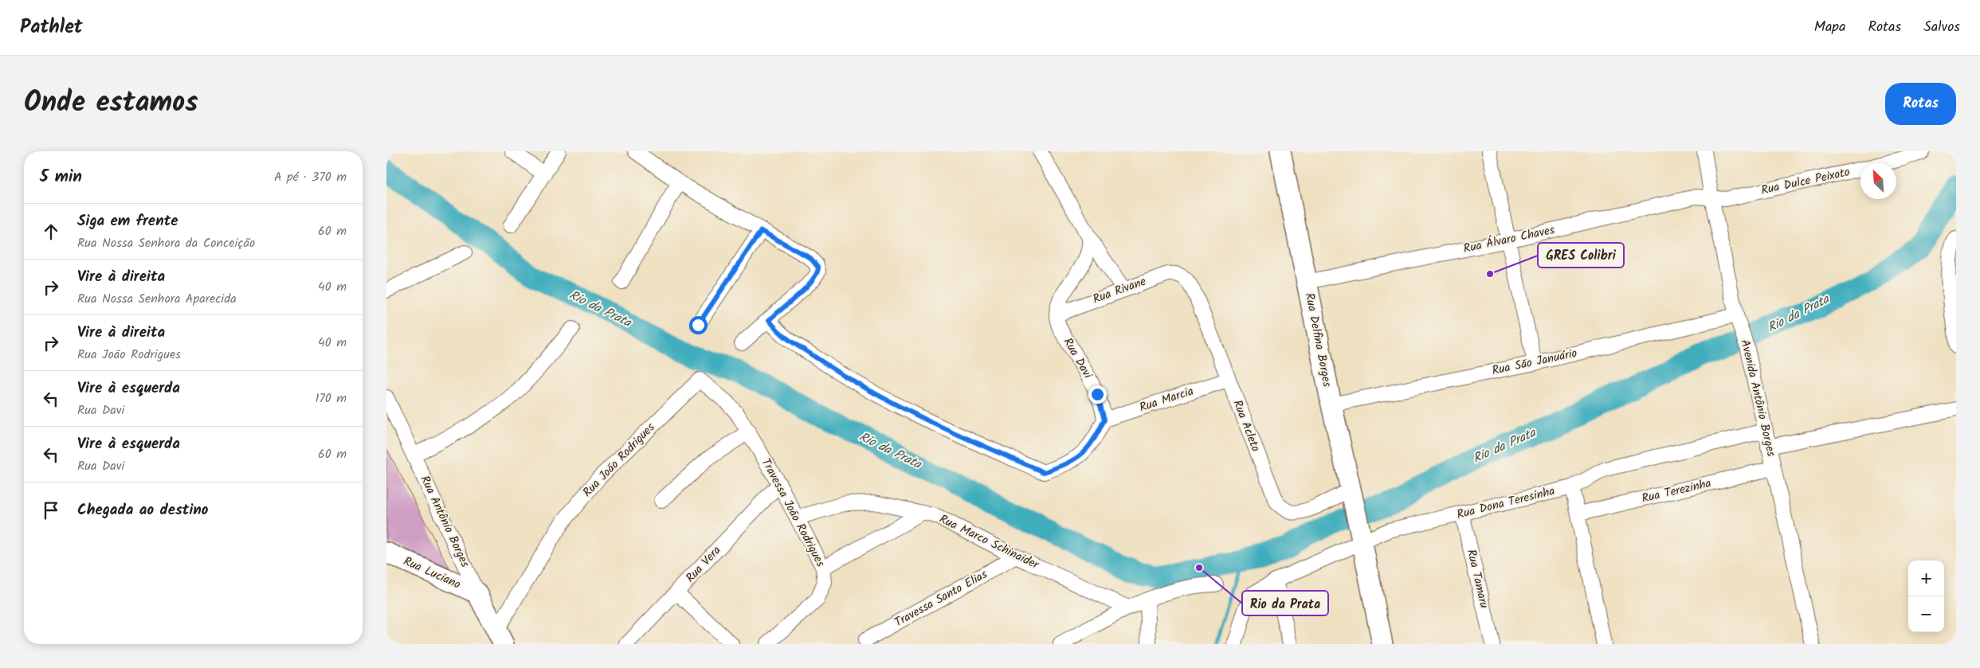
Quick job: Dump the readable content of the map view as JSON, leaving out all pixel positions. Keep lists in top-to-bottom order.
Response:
{
  "streets": {
    "street": [
      "Rua Dulce Peixoto",
      "Rua Álvaro Chaves",
      "Rua Rivane",
      "Rua Delfina Borges",
      "Rua Davi",
      "Rua Sāo Januário",
      "Avenida Antônio Borges",
      "Rua Marcia",
      "Rua Acleto",
      "Rua Joāo Rodrigues",
      "Rua Terezinha",
      "Rua Dona Teresinha",
      "Travessa Joāo Rodrigues",
      "Rua Antônio Borges",
      "Rua Marco Schinaider",
      "Rua Vera",
      "Rua Luciano",
      "Rua Tamaru",
      "Travessa Santo Elias"
    ]
  },
  "crossings": [
    ["Rua Dulce Peixoto", "Rua Álvaro Chaves"],
    ["Rua Dulce Peixoto", "Avenida Antônio Borges"],
    ["Rua Álvaro Chaves", "Rua Delfina Borges"],
    ["Rua Álvaro Chaves", "Avenida Antônio Borges"],
    ["Rua Rivane", "Rua Davi"],
    ["Rua Rivane", "Rua Acleto"],
    ["Rua Delfina Borges", "Rua Sāo Januário"],
    ["Rua Delfina Borges", "Rua Acleto"],
    ["Rua Delfina Borges", "Rua Dona Teresinha"],
    ["Rua Davi", "Rua Marcia"],
    ["Rua Sāo Januário", "Avenida Antônio Borges"],
    ["Avenida Antônio Borges", "Rua Terezinha"],
    ["Avenida Antônio Borges", "Rua Dona Teresinha"],
    ["Rua Marcia", "Rua Acleto"],
    ["Rua Joāo Rodrigues", "Travessa Joāo Rodrigues"],
    ["Rua Joāo Rodrigues", "Rua Antônio Borges"],
    ["Rua Dona Teresinha", "Rua Tamaru"],
    ["Travessa Joāo Rodrigues", "Rua Marco Schinaider"],
    ["Travessa Joāo Rodrigues", "Rua Vera"],
    ["Rua Antônio Borges", "Rua Luciano"],
    ["Rua Marco Schinaider", "Travessa Santo Elias"]
  ],
  "water": ["Rio da Prata"],
  "places": ["GRES Colibri", "Rio da Prata"],
  "north": "top left",
  "page": {
    "header": "Pathlet",
    "nav": ["Mapa", "Rotas", "Salvos"],
    "title": "Onde estamos",
    "buttons": "Rotas",
    "heading": ["5 min", "A pé · 370 m"],
    "list": [
      ["Siga em frente", "Rua Nossa Senhora da Conceição", "60 m"],
      ["Vire à direita", "Rua Nossa Senhora Aparecida", "40 m"],
      ["Vire à direita", "Rua Joāo Rodrigues", "40 m"],
      ["Vire à esquerda", "Rua Davi", "170 m"],
      ["Vire à esquerda", "Rua Davi", "60 m"],
      "Chegada ao destino"
    ],
    "map_buttons": ["+", "−"]
  }
}
